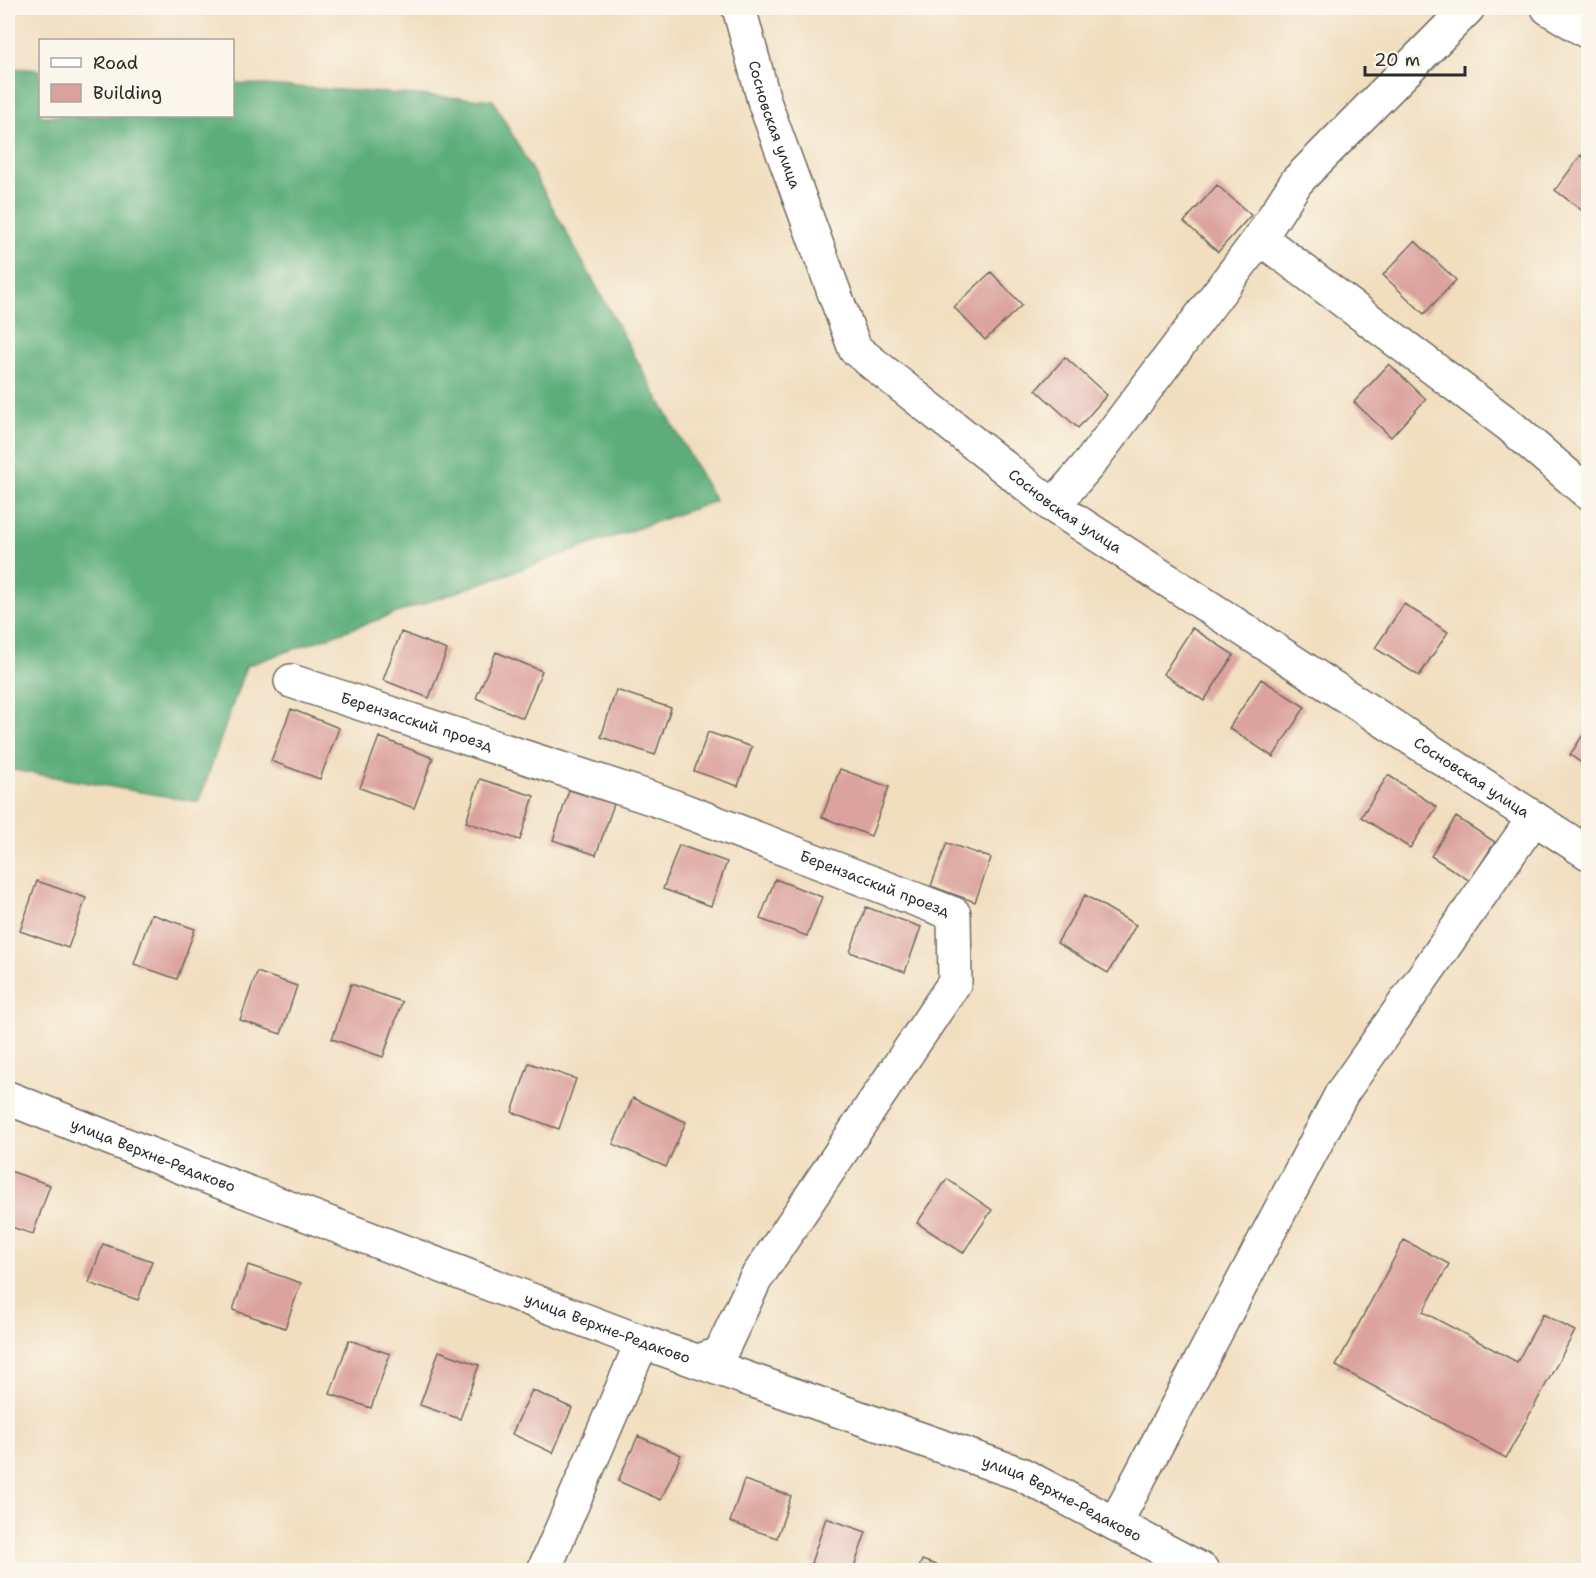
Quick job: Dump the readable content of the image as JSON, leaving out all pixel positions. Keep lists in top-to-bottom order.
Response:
{
  "streets": {
    "street": ["Сосновская улица", "Берензасский проезд", "улица Верхне-Редаково"]
  },
  "crossings": [
    ["Берензасский проезд", "улица Верхне-Редаково"]
  ],
  "legend": ["Road", "Building"],
  "scale_bar": "20 m"
}
